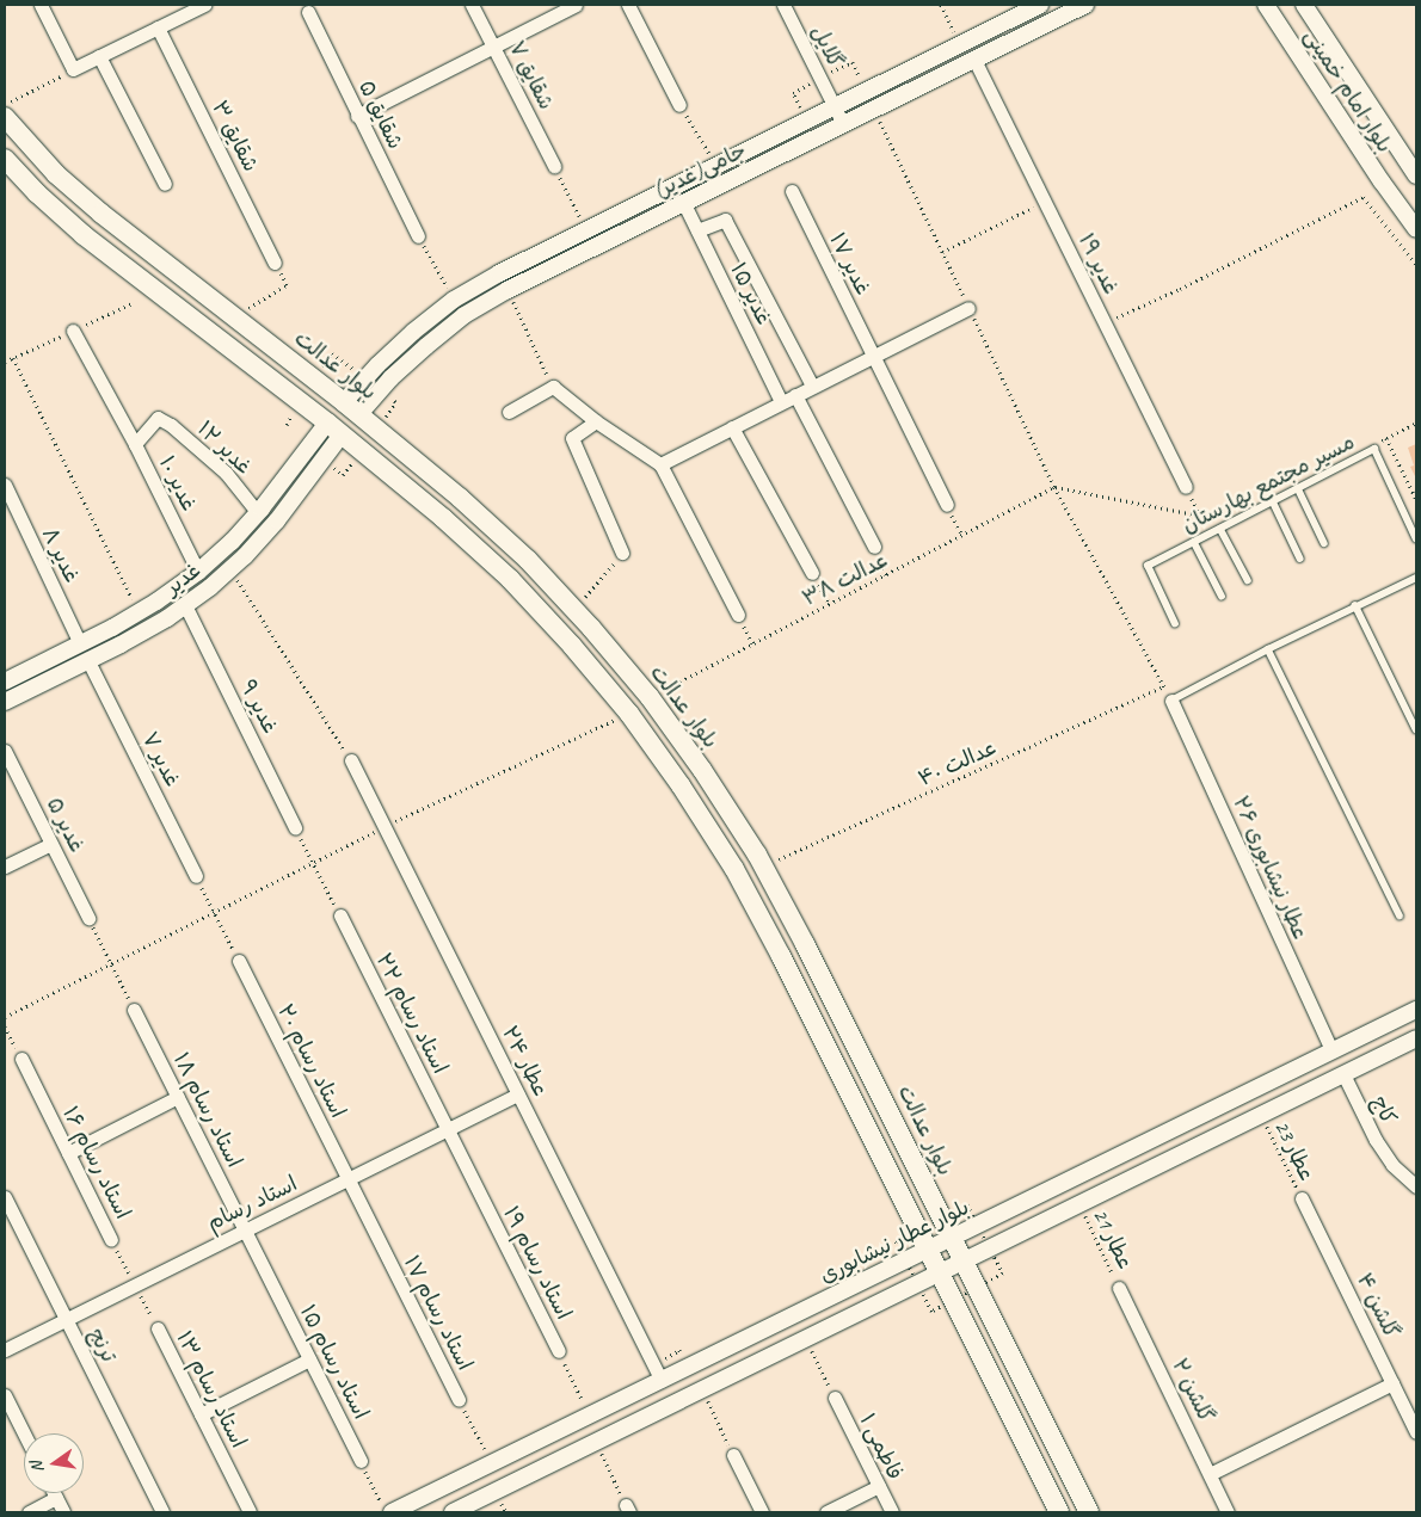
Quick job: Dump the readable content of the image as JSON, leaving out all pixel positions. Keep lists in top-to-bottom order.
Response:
{
  "streets": {
    "main road": ["بلوار عدالت"],
    "street": [
      "گلایل",
      "شقایق ۷",
      "بلوار امام خمینی",
      "شقایق ۵",
      "شقایق ۳",
      "جامی(غدیر)",
      "غدیر ۱۷",
      "غدیر ۱۹",
      "غدیر ۱۵",
      "غدیر ۱۲",
      "غدیر ۱۰",
      "غدیر ۸",
      "غدیر",
      "غدیر ۹",
      "غدیر ۷",
      "غدیر ۵",
      "عطار نیشابوری ۲۶",
      "استاد رسام ۲۲",
      "استاد رسام ۲۰",
      "عطار ۲۴",
      "استاد رسام ۱۸",
      "کاج",
      "استاد رسام ۱۶",
      "استاد رسام",
      "بلوار عطار نیشابوری",
      "استاد رسام ۱۹",
      "گلشن ۴",
      "استاد رسام ۱۷",
      "ترنج",
      "استاد رسام ۱۵",
      "استاد رسام ۱۳",
      "گلشن ۲",
      "فاطمی ۱"
    ],
    "lane": ["مسیر مجتمع بهارستان"],
    "path": [
      "عدالت ۳۸",
      "عدالت ۴۰",
      "عطار 23",
      "عطار 21"
    ]
  },
  "crossings": [
    ["گلایل", "جامی(غدیر)"],
    ["جامی(غدیر)", "غدیر ۱۹"],
    ["جامی(غدیر)", "غدیر ۱۵"],
    ["جامی(غدیر)", "بلوار عدالت"],
    ["بلوار عدالت", "عدالت ۳۸"],
    ["بلوار عدالت", "عدالت ۴۰"],
    ["بلوار عدالت", "بلوار عطار نیشابوری"],
    ["غدیر ۱۲", "غدیر ۱۰"],
    ["غدیر ۱۲", "غدیر"],
    ["غدیر ۱۰", "غدیر"],
    ["غدیر ۸", "غدیر"],
    ["غدیر", "غدیر ۹"],
    ["غدیر", "غدیر ۷"],
    ["عطار نیشابوری ۲۶", "بلوار عطار نیشابوری"],
    ["استاد رسام ۲۲", "استاد رسام"],
    ["استاد رسام ۲۲", "استاد رسام ۱۹"],
    ["استاد رسام ۲۰", "استاد رسام"],
    ["استاد رسام ۲۰", "استاد رسام ۱۷"],
    ["عطار ۲۴", "استاد رسام"],
    ["عطار ۲۴", "بلوار عطار نیشابوری"],
    ["استاد رسام ۱۸", "استاد رسام"],
    ["استاد رسام ۱۸", "استاد رسام ۱۵"],
    ["عطار 23", "گلشن ۴"],
    ["استاد رسام ۱۶", "استاد رسام"],
    ["استاد رسام ۱۶", "استاد رسام ۱۳"],
    ["استاد رسام", "استاد رسام ۱۹"],
    ["استاد رسام", "استاد رسام ۱۷"],
    ["استاد رسام", "ترنج"],
    ["استاد رسام", "استاد رسام ۱۵"],
    ["استاد رسام", "استاد رسام ۱۳"],
    ["عطار 21", "گلشن ۲"],
    ["بلوار عطار نیشابوری", "استاد رسام ۱۹"],
    ["بلوار عطار نیشابوری", "استاد رسام ۱۷"]
  ],
  "north": "left"
}
